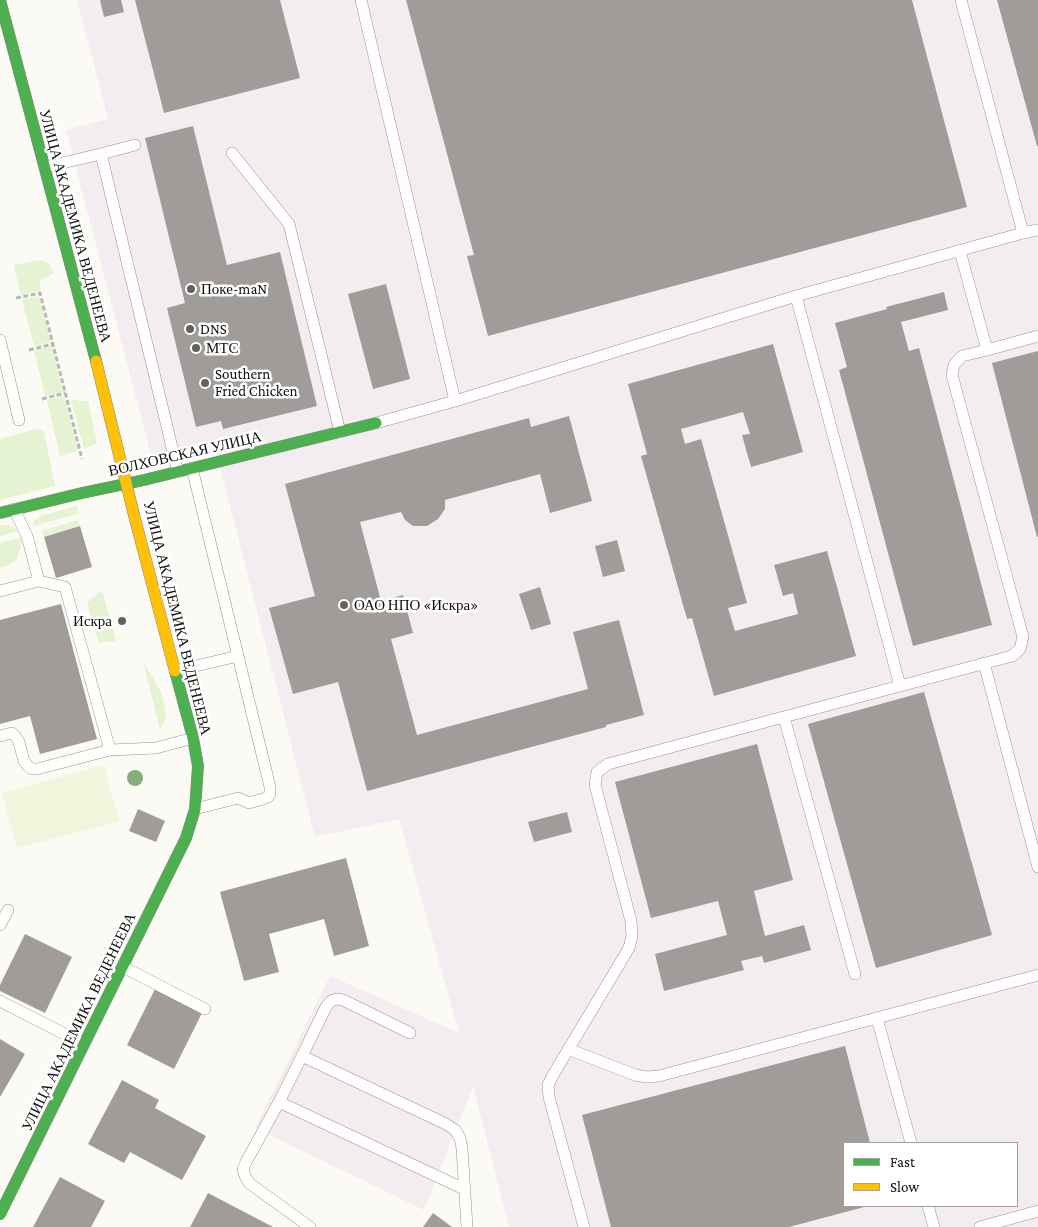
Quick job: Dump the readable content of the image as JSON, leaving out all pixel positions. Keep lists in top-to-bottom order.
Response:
{
  "streets": {
    "street": ["УЛИЦА АКАДЕМИКА ВЕДЕНЕЕВА", "ВОЛХОВСКАЯ УЛИЦА"]
  },
  "crossings": [
    ["УЛИЦА АКАДЕМИКА ВЕДЕНЕЕВА", "ВОЛХОВСКАЯ УЛИЦА"]
  ],
  "places": [
    "Поке-maN",
    "DNS",
    "МТС",
    "Southern Fried Chicken",
    "ОАО НПО «Искра»",
    "Искра"
  ],
  "legend": ["Fast", "Slow"]
}
